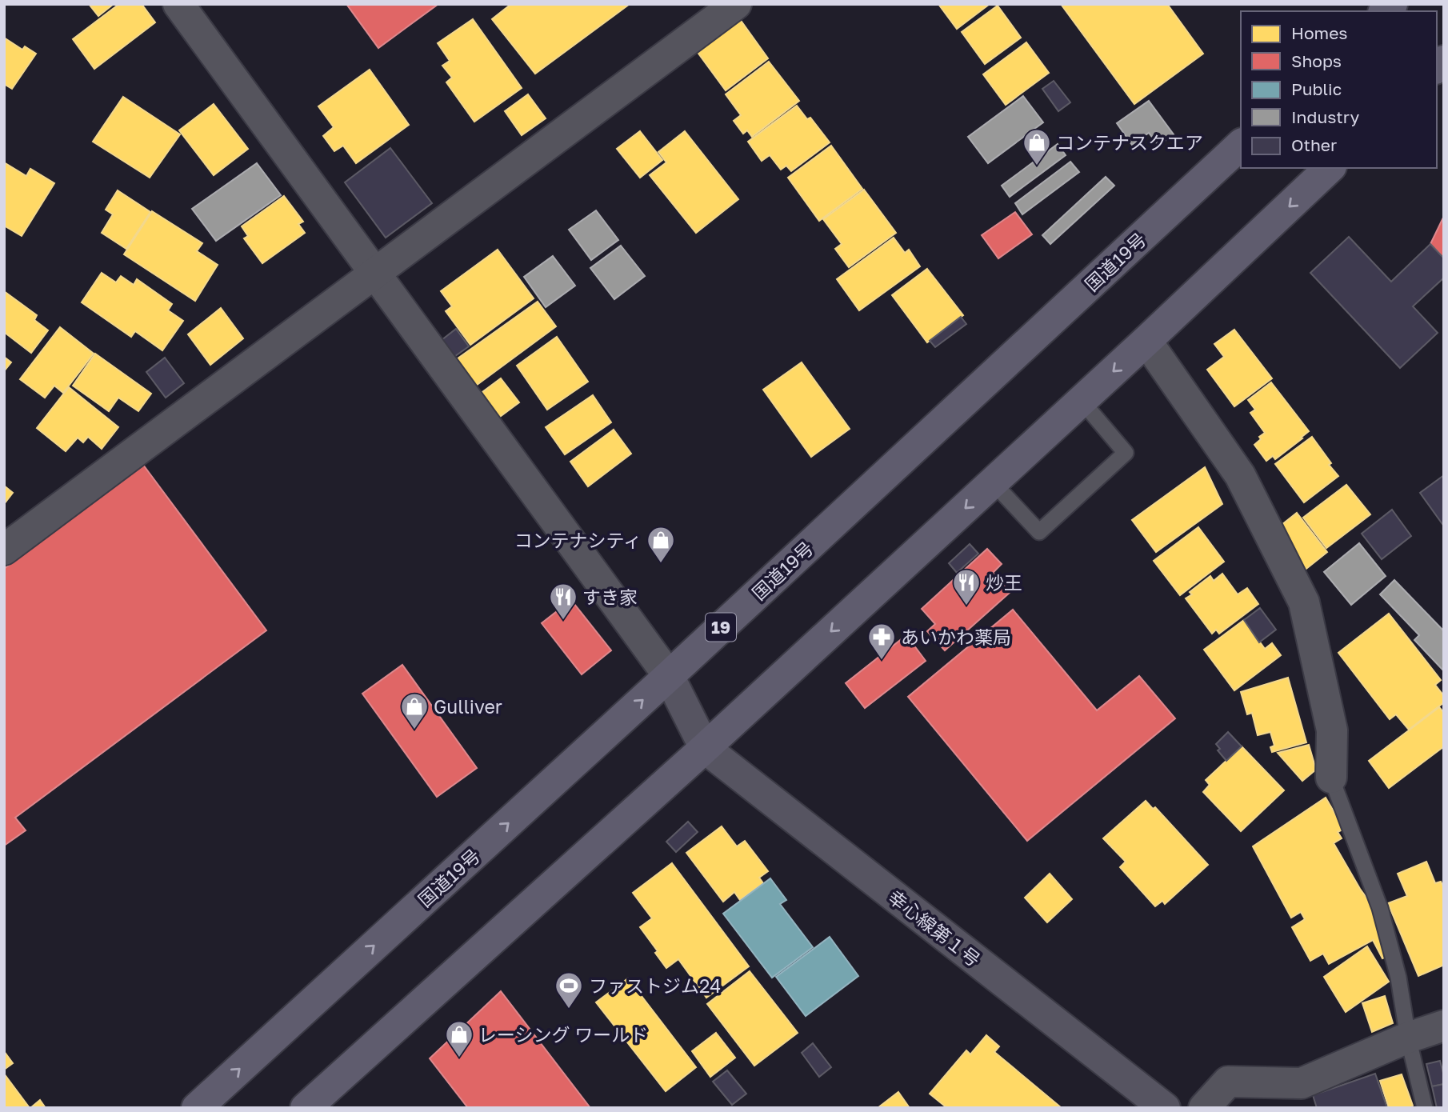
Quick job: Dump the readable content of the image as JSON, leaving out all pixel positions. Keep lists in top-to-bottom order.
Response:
{
  "streets": {
    "highway": ["国道19号", "19"],
    "street": ["幸心線第１号"]
  },
  "places": {
    "shop": [
      "コンテナスクエア",
      "コンテナシティ",
      "Gulliver",
      "レーシング ワールド"
    ],
    "restaurant": ["炒王", "すき家"],
    "pharmacy": ["あいかわ薬局"],
    "sports": ["ファストジム24"]
  },
  "legend": [
    "Homes",
    "Shops",
    "Public",
    "Industry",
    "Other"
  ]
}
